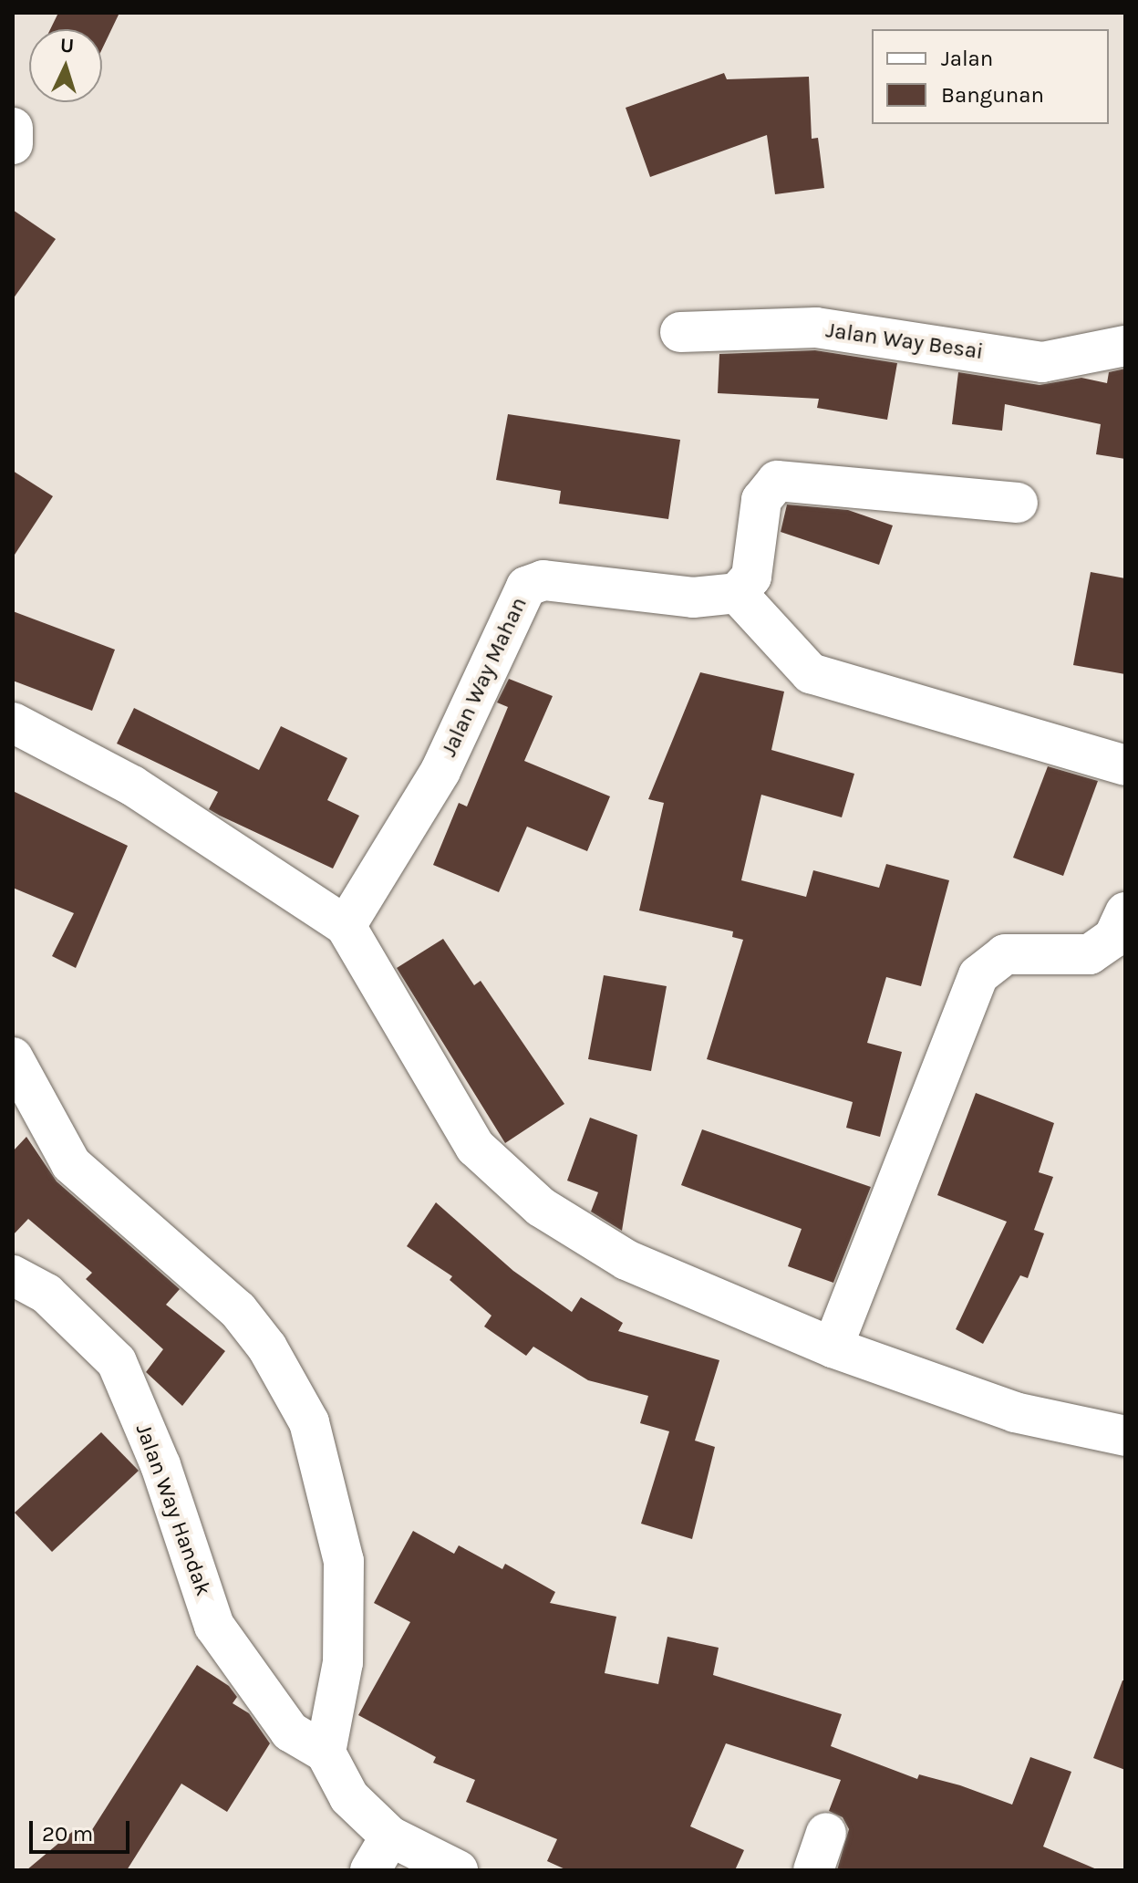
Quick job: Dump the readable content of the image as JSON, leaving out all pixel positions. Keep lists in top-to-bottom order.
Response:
{
  "streets": {
    "street": ["Jalan Way Besai", "Jalan Way Mahan", "Jalan Way Handak"]
  },
  "legend": ["Jalan", "Bangunan"],
  "scale_bar": "20 m",
  "north": "top"
}
